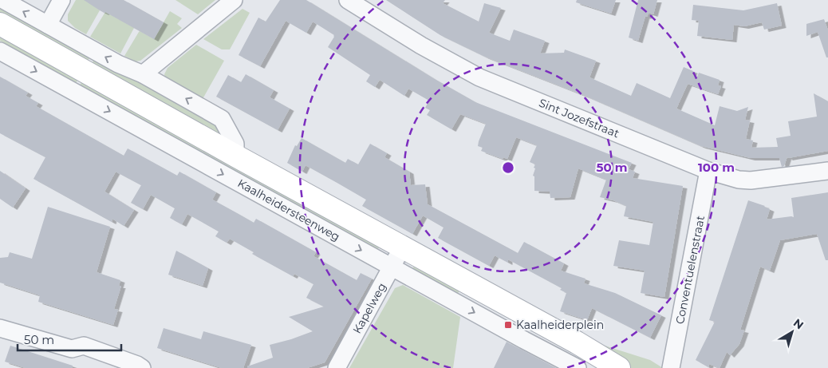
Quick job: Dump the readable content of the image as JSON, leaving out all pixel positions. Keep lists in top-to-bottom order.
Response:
{
  "streets": {
    "street": [
      "Sint Jozefstraat",
      "Kaalheidersteenweg",
      "Conventuelenstraat",
      "Kapelweg"
    ]
  },
  "crossings": [
    ["Sint Jozefstraat", "Conventuelenstraat"],
    ["Kaalheidersteenweg", "Kapelweg"]
  ],
  "places": {
    "transit": ["Kaalheiderplein"]
  },
  "scale_bar": "50 m",
  "north": "top right",
  "rings": ["50 m", "100 m"]
}
